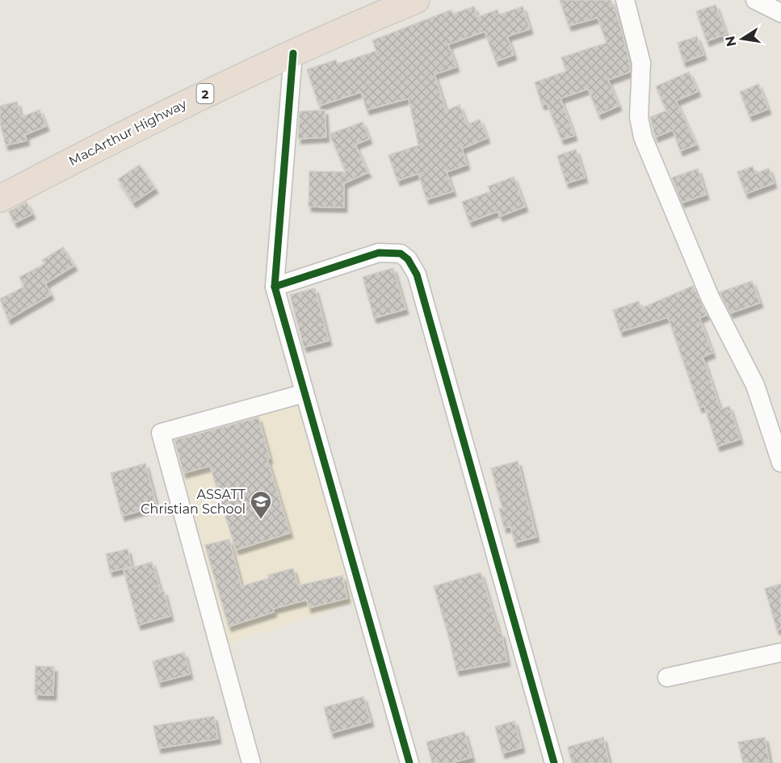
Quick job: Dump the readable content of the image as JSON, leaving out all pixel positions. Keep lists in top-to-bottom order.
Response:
{
  "streets": {
    "highway": ["2", "MacArthur Highway"]
  },
  "places": {
    "school or university": ["ASSATT Christian School"]
  },
  "north": "left"
}
